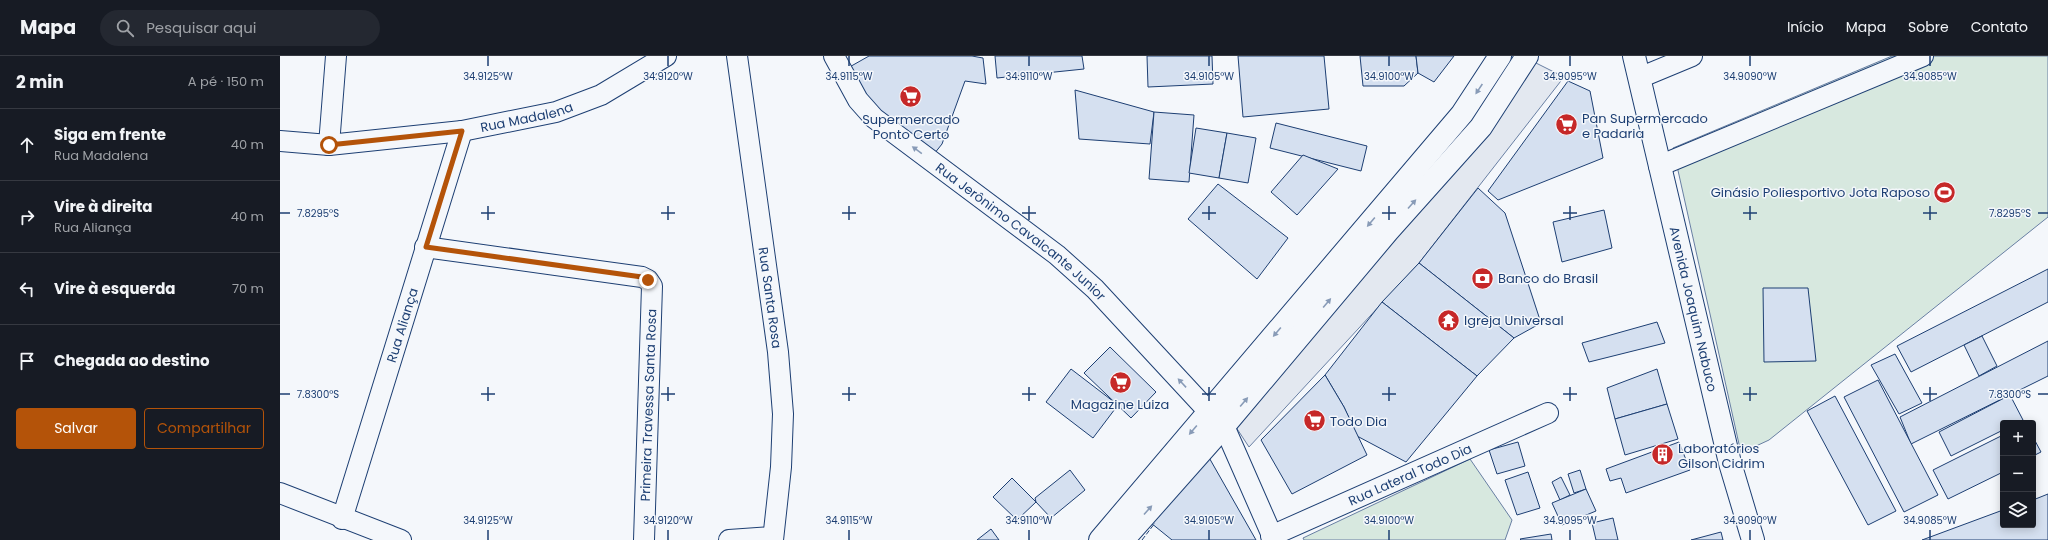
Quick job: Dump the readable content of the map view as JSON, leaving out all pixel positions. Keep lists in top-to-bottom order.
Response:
{
  "streets": {
    "main road": ["Avenida Joaquim Nabuco"],
    "street": [
      "Rua Madalena",
      "Rua Jerônimo Cavalcante Junior",
      "Rua Santa Rosa",
      "Rua Aliança",
      "Primeira Travessa Santa Rosa",
      "Rua Lateral Todo Dia"
    ]
  },
  "crossings": [
    ["Rua Madalena", "Rua Aliança"],
    ["Rua Jerônimo Cavalcante Junior", "Rua Lateral Todo Dia"],
    ["Rua Aliança", "Primeira Travessa Santa Rosa"]
  ],
  "one_way": ["Rua Jerônimo Cavalcante Junior"],
  "places": {
    "supermarket": [
      "Supermercado Ponto Certo",
      "Pan Supermercado e Padaria",
      "Magazine Luiza",
      "Todo Dia"
    ],
    "sports": ["Ginásio Poliesportivo Jota Raposo"],
    "bank": ["Banco do Brasil"],
    "temple": ["Igreja Universal"],
    "building": ["Laboratórios Gilson Cidrim"]
  },
  "page": {
    "header": "Mapa",
    "search": "Pesquisar aqui",
    "nav": [
      "Início",
      "Mapa",
      "Sobre",
      "Contato"
    ],
    "heading": ["2 min", "A pé · 150 m"],
    "list": [
      ["Siga em frente", "Rua Madalena", "40 m"],
      ["Vire à direita", "Rua Aliança", "40 m"],
      ["Vire à esquerda", "70 m"],
      "Chegada ao destino"
    ],
    "buttons": ["Salvar", "Compartilhar"],
    "map_buttons": ["+", "−"]
  },
  "coordinates": [
    "34.9125°W",
    "34.9120°W",
    "34.9115°W",
    "34.9110°W",
    "34.9105°W",
    "34.9100°W",
    "34.9095°W",
    "34.9090°W",
    "34.9085°W",
    "7.8295°S",
    "7.8300°S"
  ]
}
